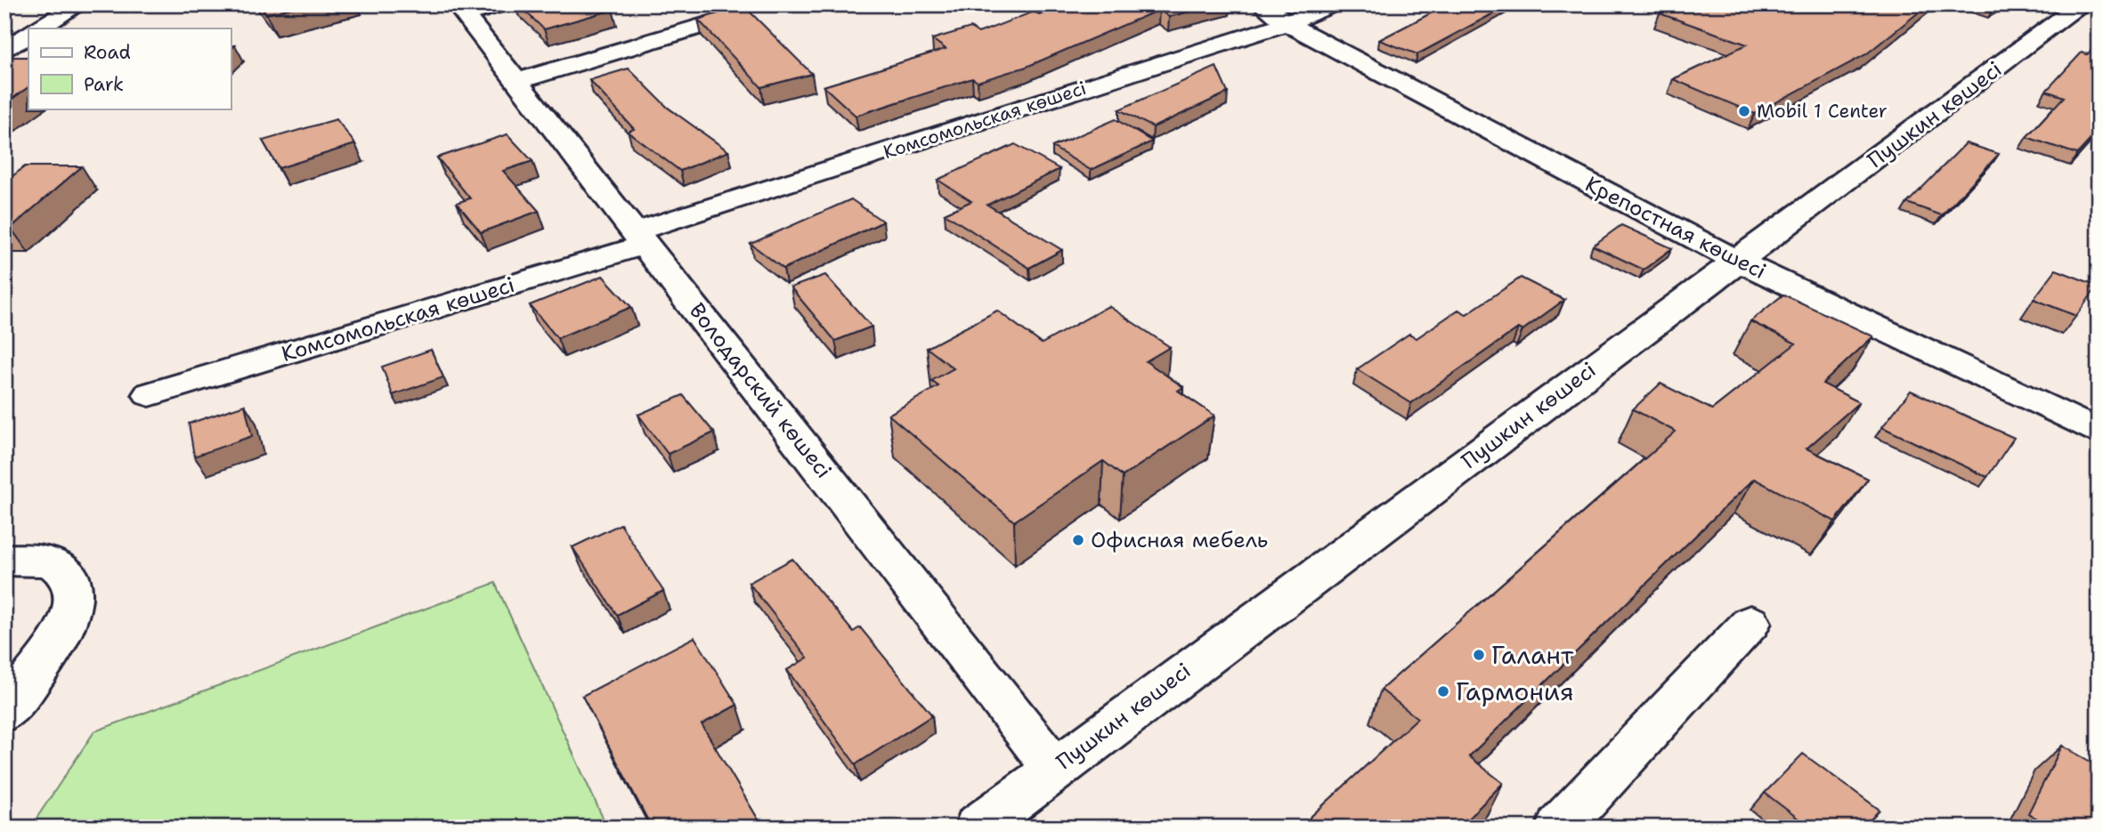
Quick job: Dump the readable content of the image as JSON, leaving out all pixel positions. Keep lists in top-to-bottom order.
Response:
{
  "streets": {
    "street": [
      "Пушкин көшесі",
      "Комсомольская көшесі",
      "Крепостная көшесі",
      "Володарский көшесі"
    ]
  },
  "crossings": [
    ["Пушкин көшесі", "Крепостная көшесі"],
    ["Пушкин көшесі", "Володарский көшесі"],
    ["Комсомольская көшесі", "Крепостная көшесі"],
    ["Комсомольская көшесі", "Володарский көшесі"]
  ],
  "places": [
    "Mobil 1 Center",
    "Офисная мебель",
    "Галант",
    "Гармония"
  ],
  "legend": ["Road", "Park"]
}
